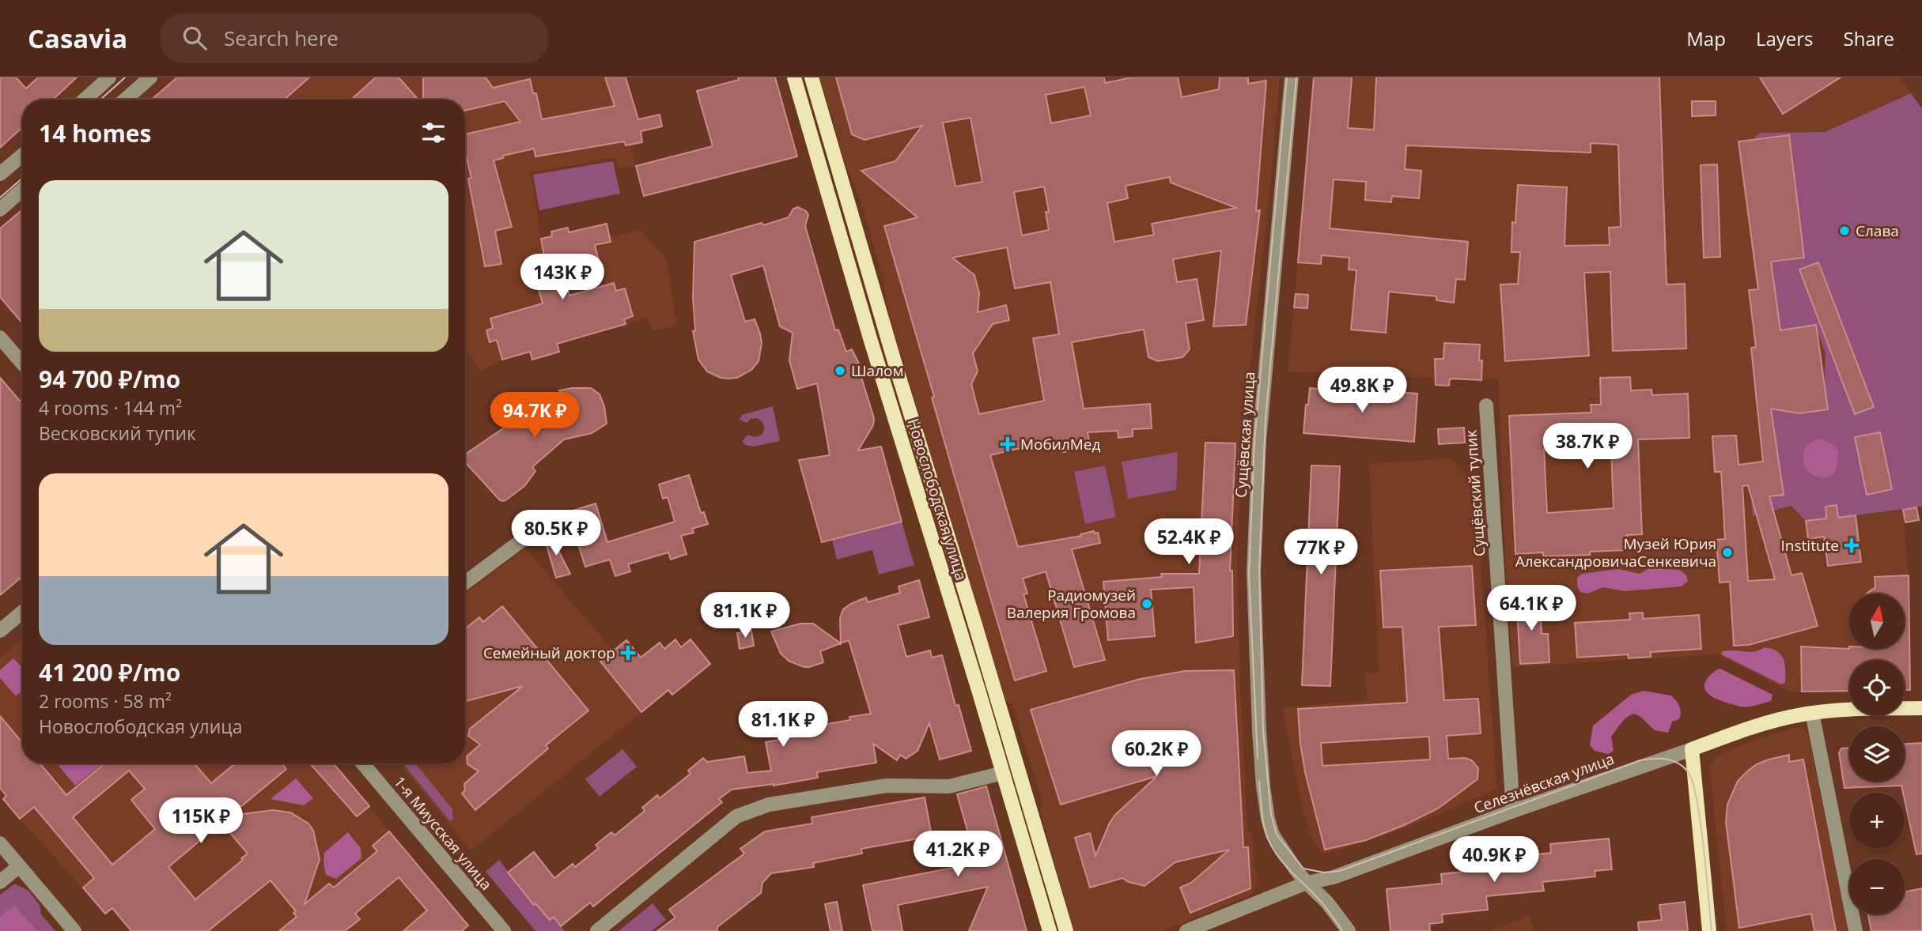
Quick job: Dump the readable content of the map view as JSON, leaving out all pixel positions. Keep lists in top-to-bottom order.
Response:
{
  "streets": {
    "main road": ["Новослободская улица", "Селезнёвская улица"],
    "street": ["Сущёвская улица", "Сущёвский тупик", "1-я Миусская улица"]
  },
  "crossings": [
    ["Сущёвская улица", "Селезнёвская улица"],
    ["Сущёвский тупик", "Селезнёвская улица"]
  ],
  "places": {
    "other": [
      "Слава",
      "Шалом",
      "Музей Юрия АлександровичаСенкевича",
      "Радиомузей Валерия Громова"
    ],
    "health": ["МобилМед", "Institute", "Семейный доктор"]
  },
  "north": "top",
  "page": {
    "header": "Casavia",
    "search": "Search here",
    "nav": ["Map", "Layers", "Share"],
    "heading": "14 homes",
    "list": [
      {
        "name": "94 700 ₽/mo",
        "note": "4 rooms · 144 m² · Весковский тупик"
      },
      {
        "name": "41 200 ₽/mo",
        "note": "2 rooms · 58 m² · Новослободская улица"
      }
    ],
    "price": [
      "143K ₽",
      "49.8K ₽",
      "94.7K ₽",
      "38.7K ₽",
      "80.5K ₽",
      "52.4K ₽",
      "77K ₽",
      "64.1K ₽",
      "81.1K ₽",
      "81.1K ₽",
      "60.2K ₽",
      "115K ₽",
      "41.2K ₽",
      "40.9K ₽"
    ],
    "map_buttons": ["+", "−"]
  }
}
